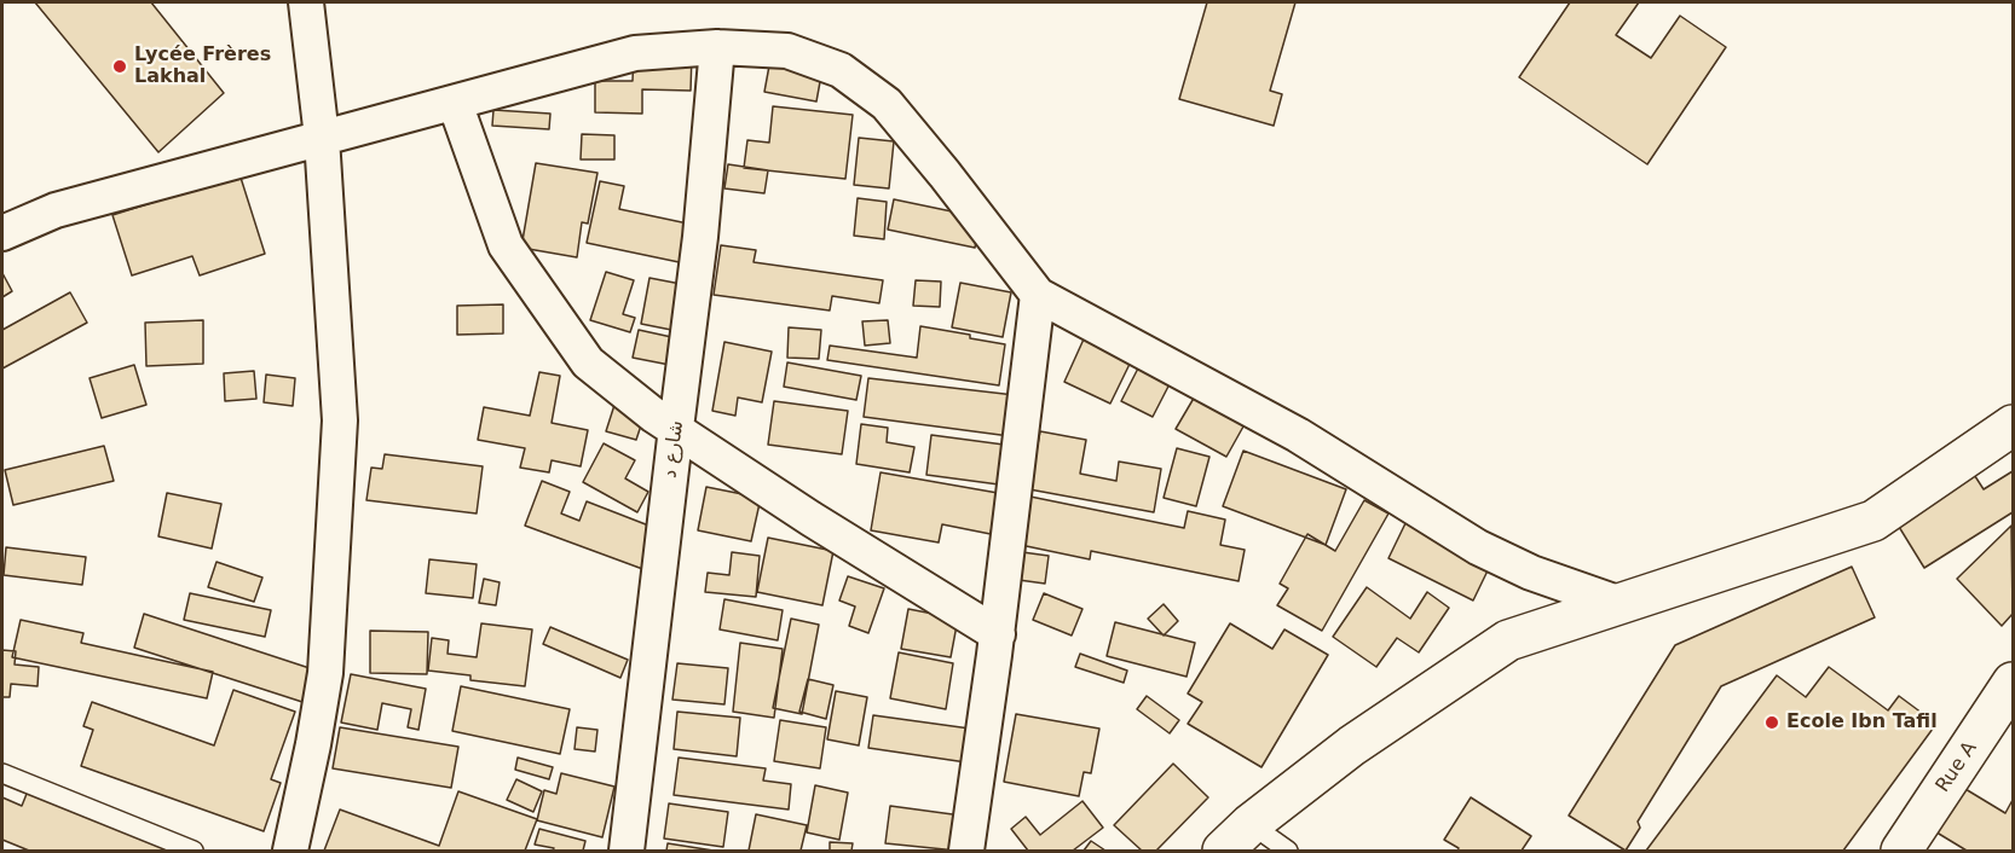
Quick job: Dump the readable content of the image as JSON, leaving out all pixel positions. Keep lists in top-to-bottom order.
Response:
{
  "streets": {
    "main road": ["Rue A"],
    "street": ["شارع د"]
  },
  "places": ["Lycée Frères Lakhal", "Ecole Ibn Tafil"]
}
